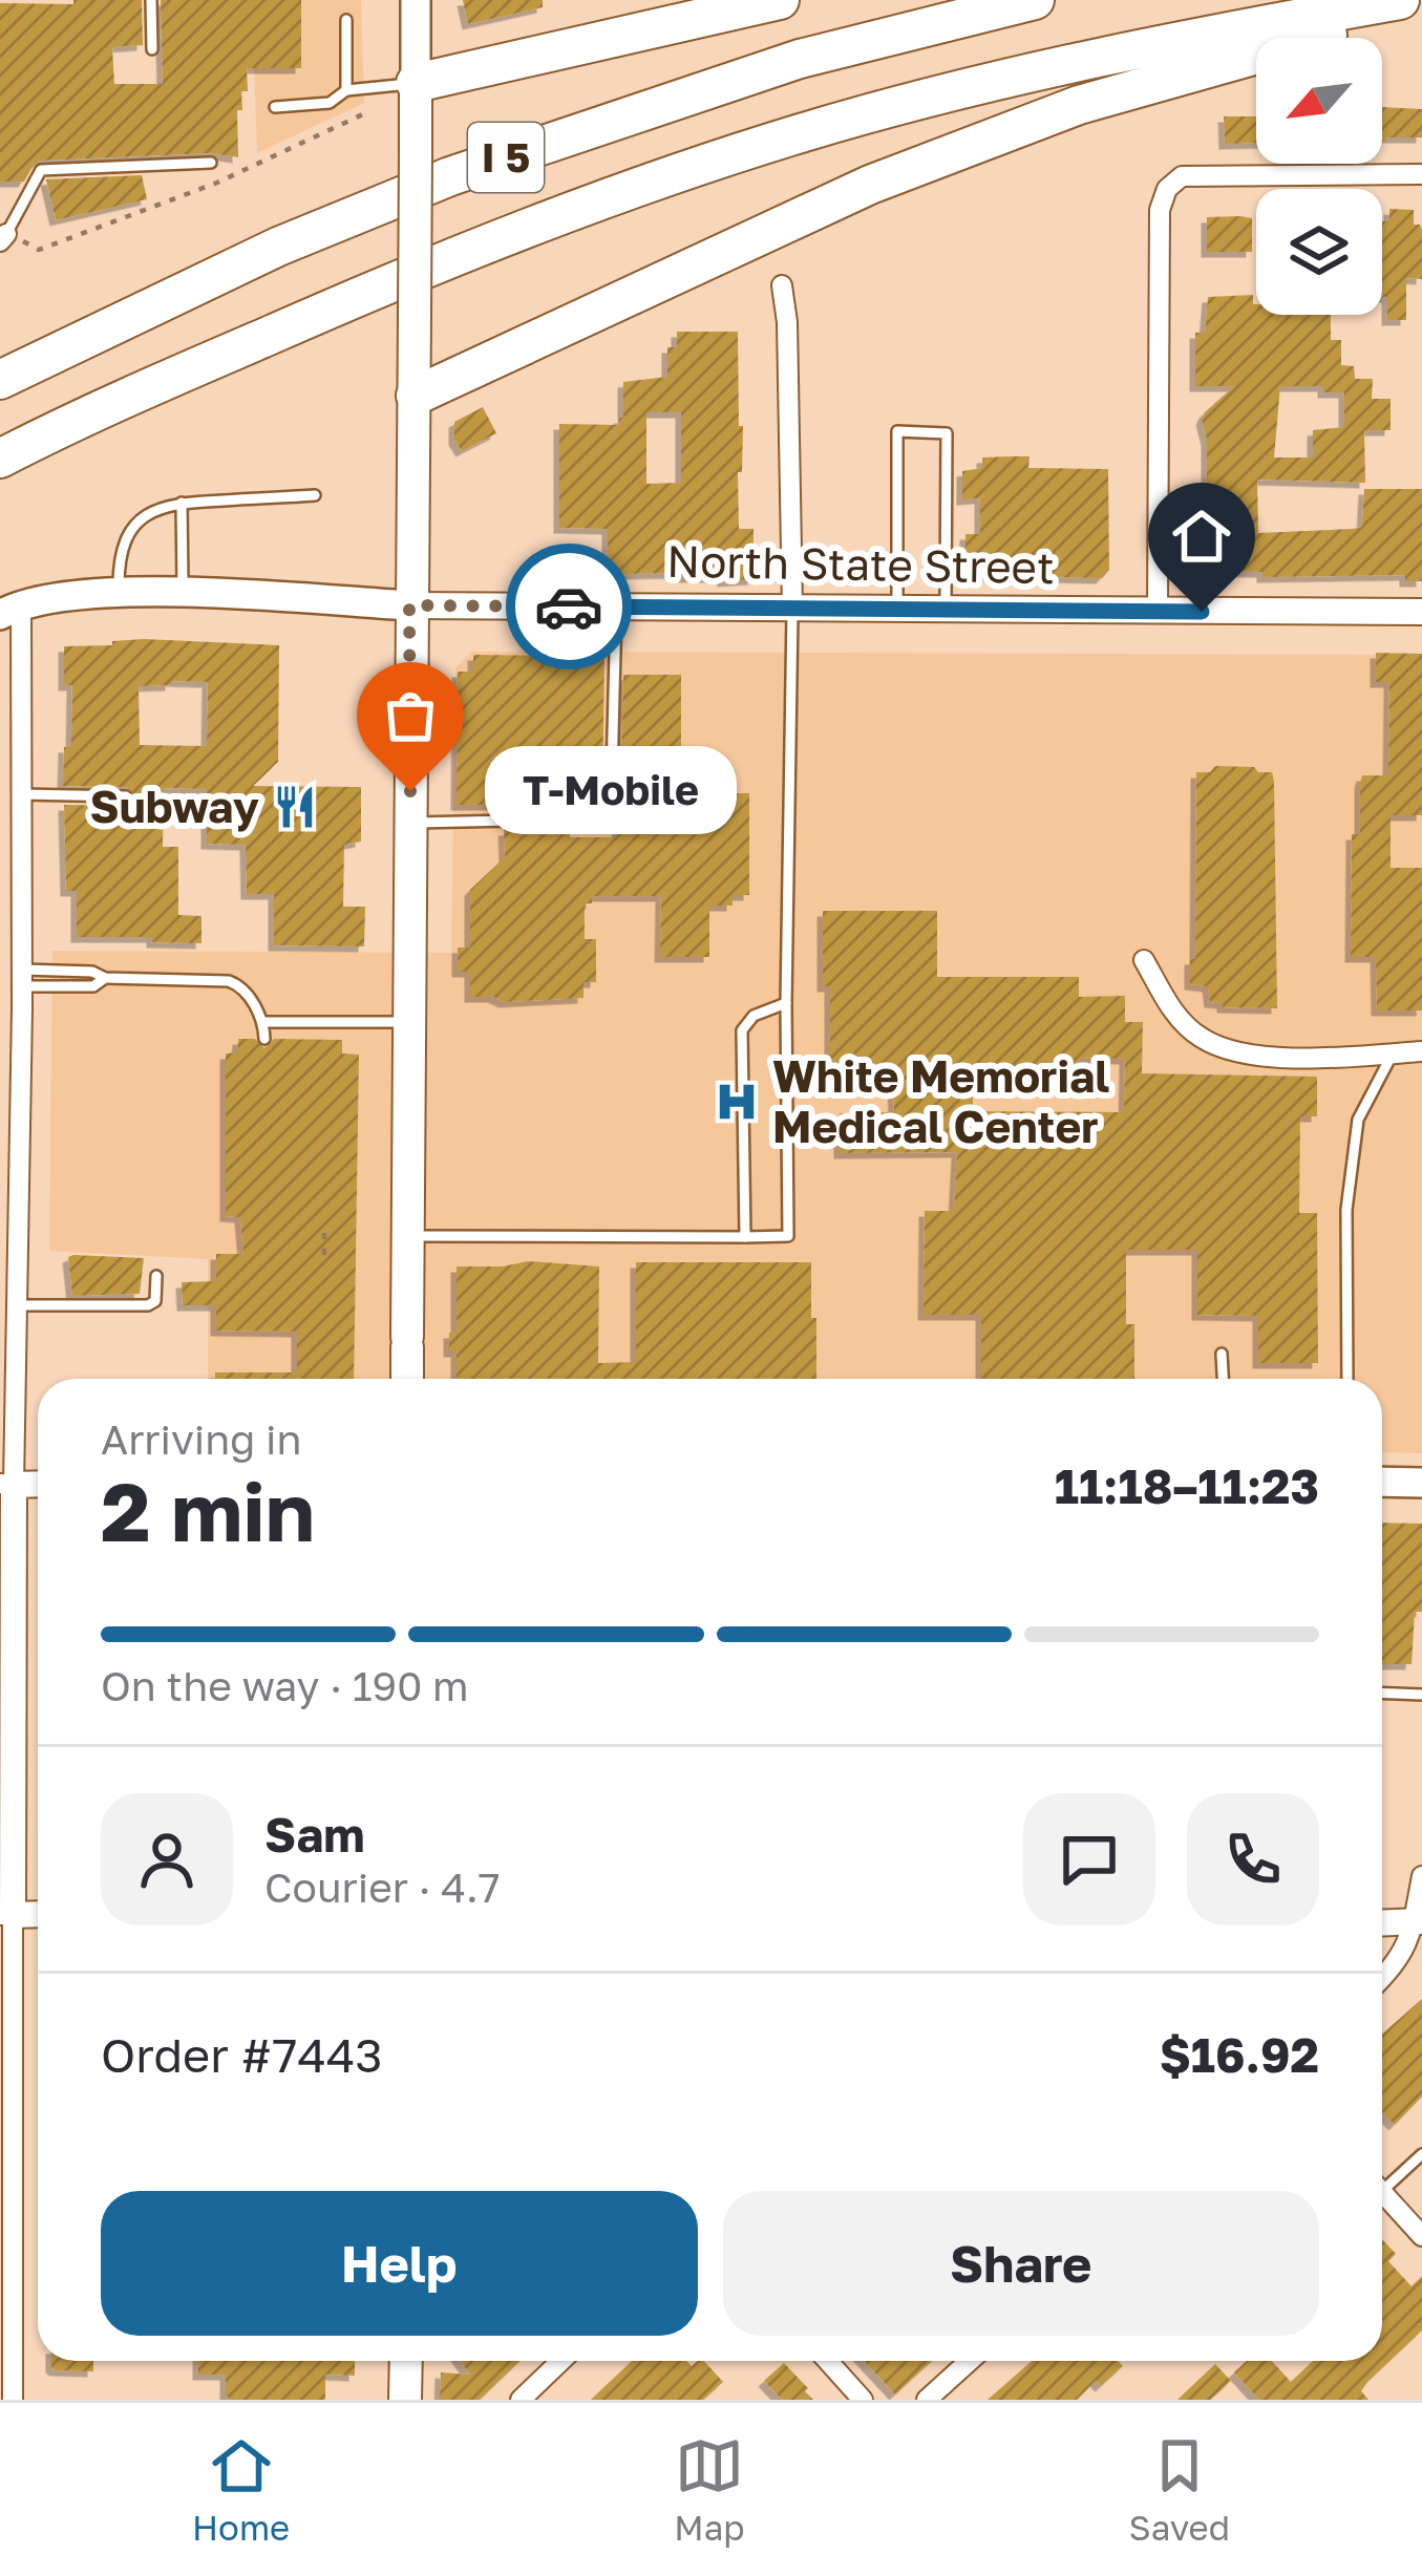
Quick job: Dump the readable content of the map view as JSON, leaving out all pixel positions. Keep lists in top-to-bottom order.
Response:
{
  "streets": {
    "highway": ["I 5"],
    "main road": ["North State Street"]
  },
  "places": {
    "other": ["T-Mobile"],
    "restaurant": ["Subway"],
    "hospital": ["White Memorial Medical Center"]
  },
  "north": "bottom left",
  "page": {
    "bubble": "T-Mobile",
    "heading": ["2 min", "Arriving in", "11:18–11:23"],
    "panel": [
      "Sam",
      "Courier · 4.7",
      "Order #7443",
      "$16.92"
    ],
    "bar": "On the way · 190 m",
    "buttons": ["Help", "Share"],
    "tabs": ["Home", "Map", "Saved"]
  }
}
